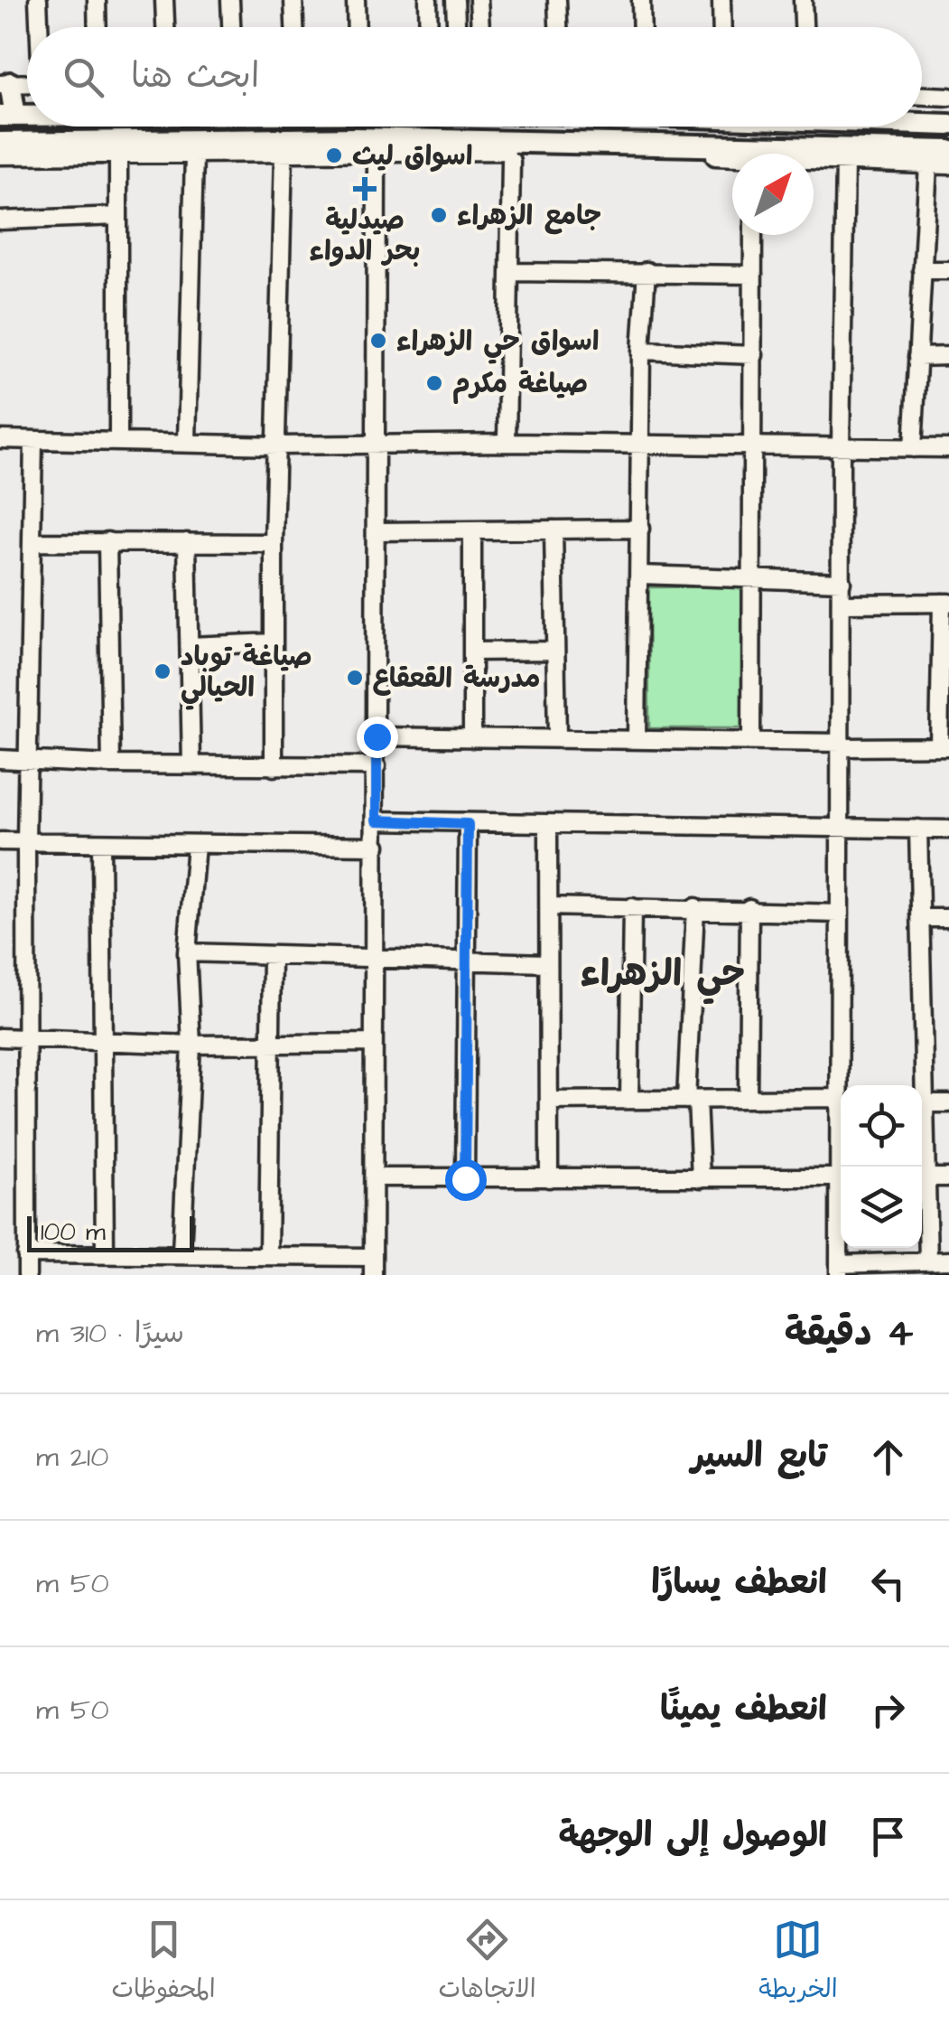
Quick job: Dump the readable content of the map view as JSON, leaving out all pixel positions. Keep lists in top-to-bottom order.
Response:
{
  "districts": ["حي الزهراء"],
  "places": {
    "other": [
      "اسواق ليث",
      "جامع الزهراء",
      "اسواق حي الزهراء",
      "صياغة مكرم",
      "صياغة توباد الحيالي",
      "مدرسة القعقاع"
    ],
    "health": ["صيدلية بحر الدواء"]
  },
  "scale_bar": "100 m",
  "north": "top right",
  "page": {
    "search": "ابحث هنا",
    "scale": "100 m",
    "heading": ["4 دقيقة", "سيرًا · 310 m"],
    "list": [
      ["تابع السير", "210 m"],
      ["انعطف يسارًا", "50 m"],
      ["انعطف يمينًا", "50 m"],
      "الوصول إلى الوجهة"
    ],
    "nav": ["الخريطة", "الاتجاهات", "المحفوظات"]
  }
}
